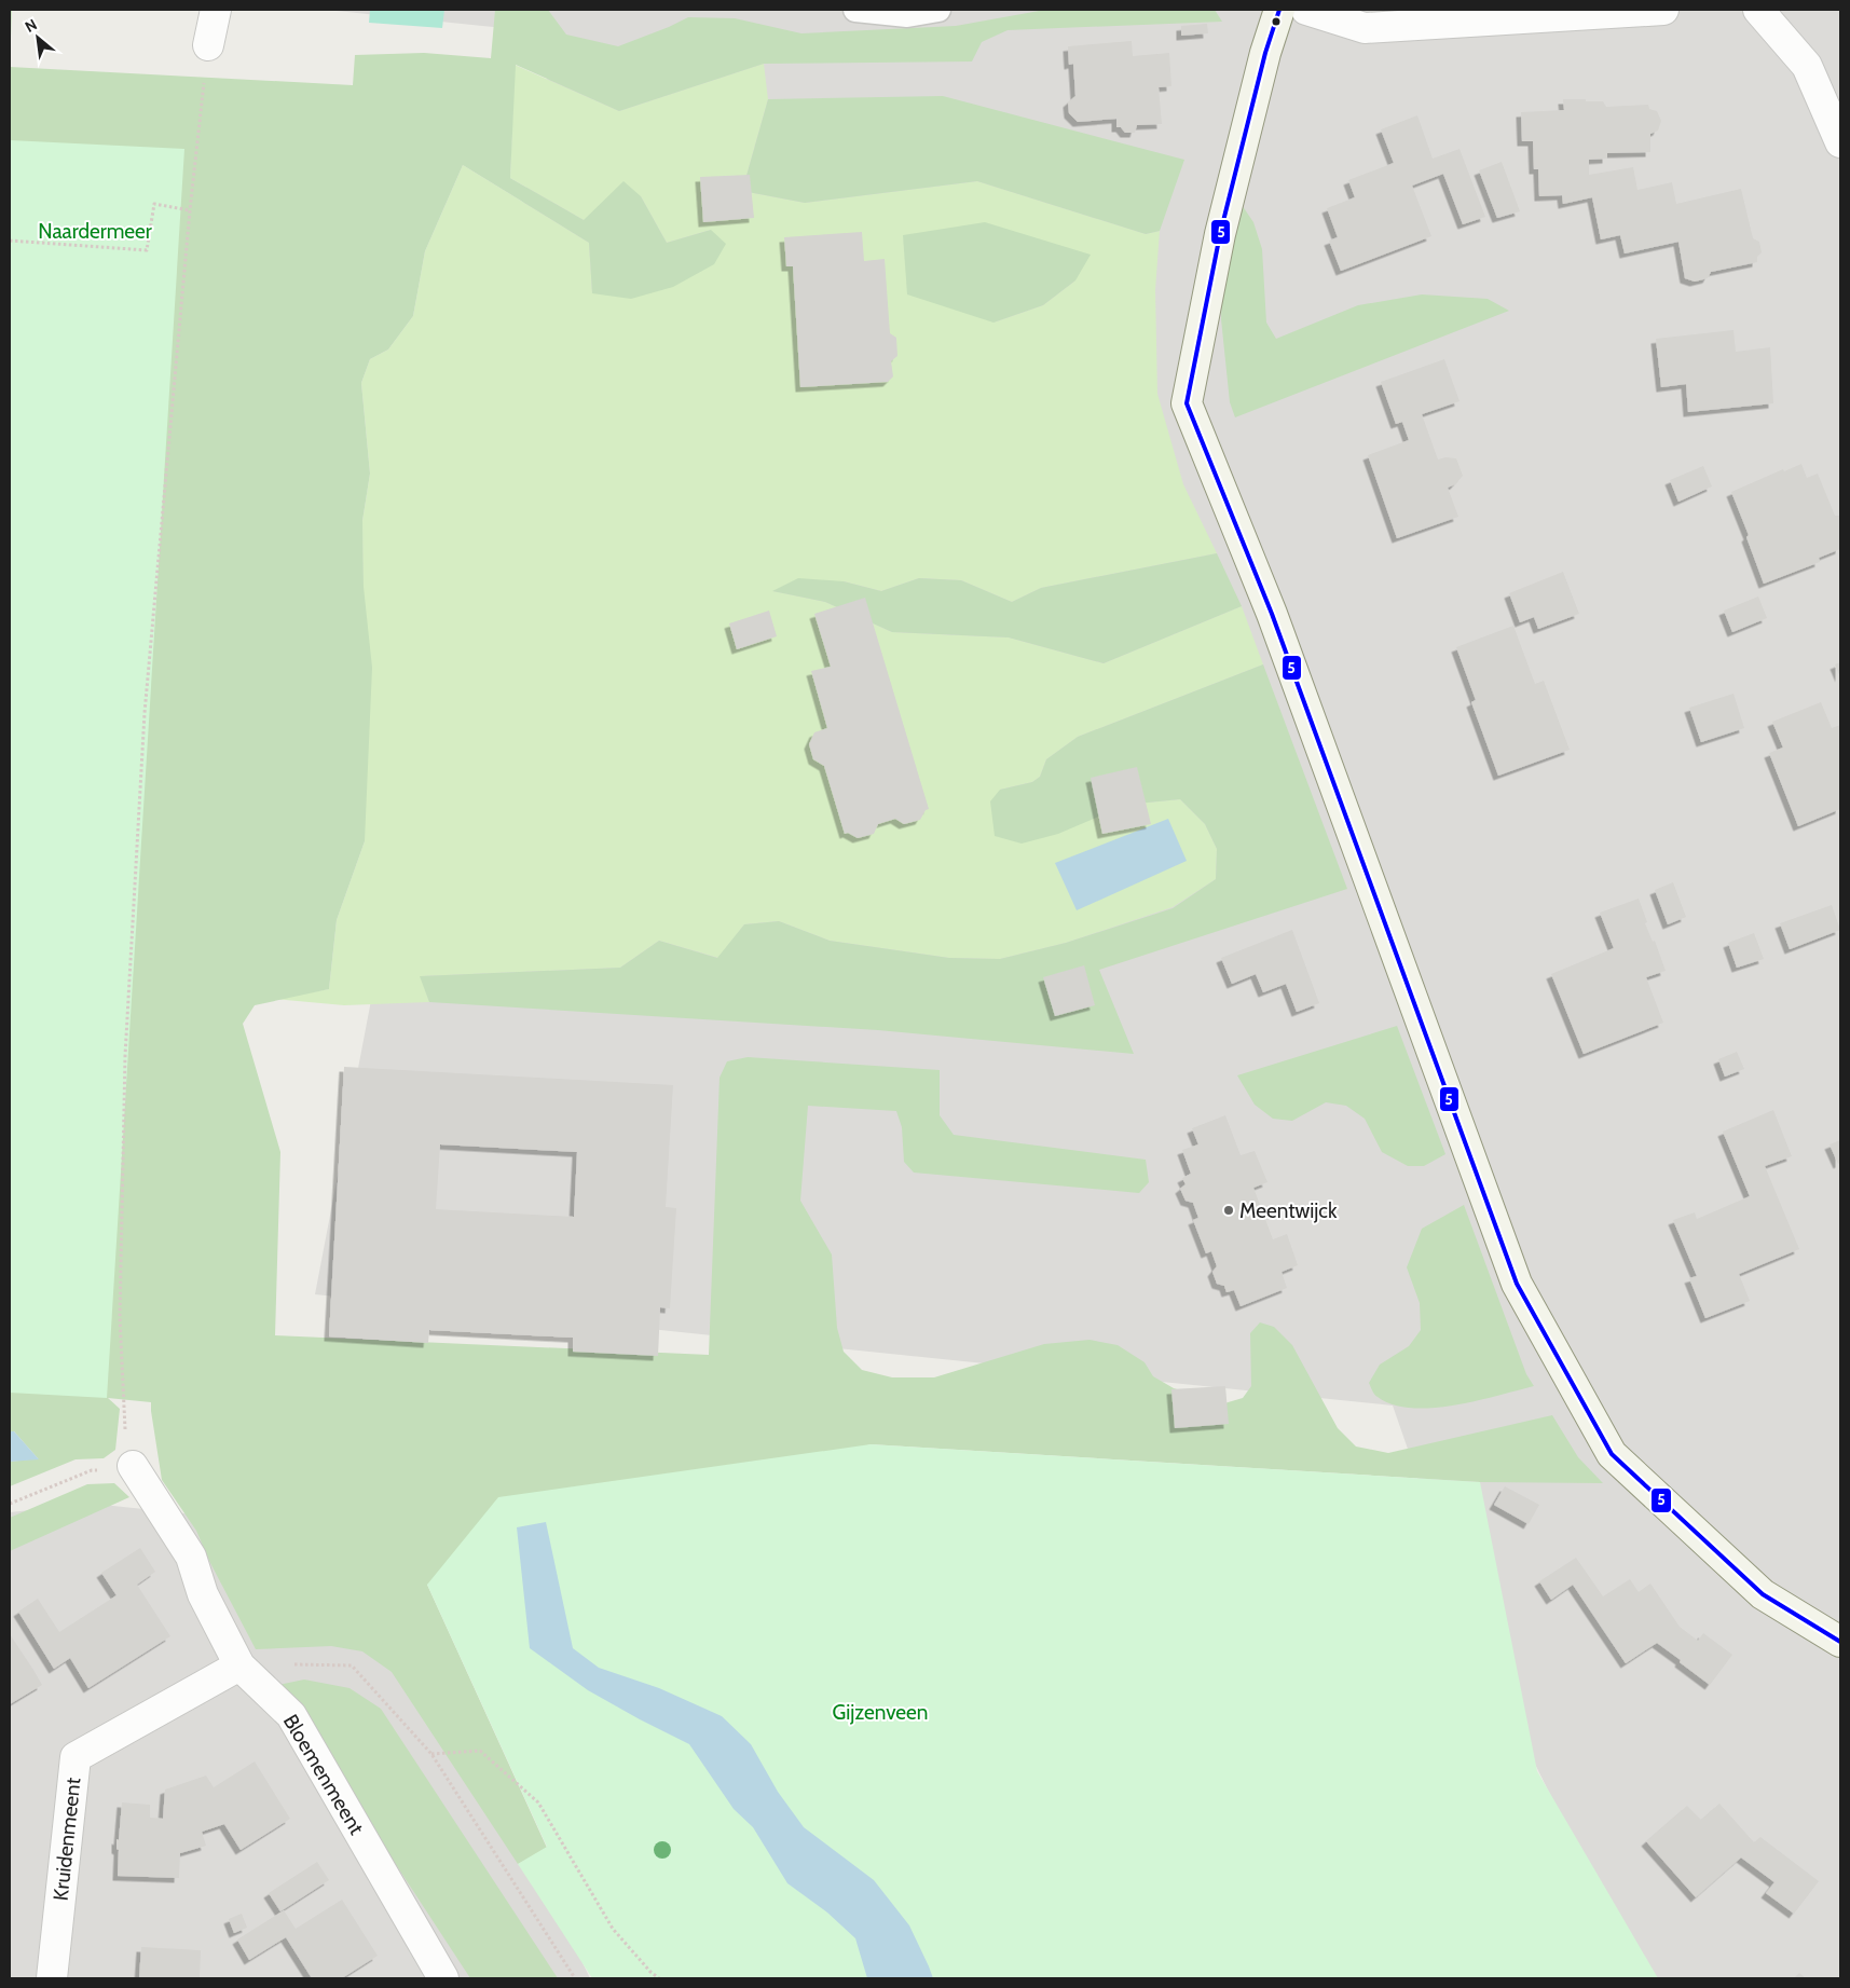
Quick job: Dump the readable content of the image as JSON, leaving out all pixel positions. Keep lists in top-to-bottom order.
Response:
{
  "streets": {
    "street": ["Bloemenmeent", "Kruidenmeent"]
  },
  "crossings": [
    ["Bloemenmeent", "Kruidenmeent"]
  ],
  "parks": ["Naardermeer", "Gijzenveen"],
  "places": ["Meentwijck"],
  "lines": ["transit line 5"],
  "north": "top left"
}
